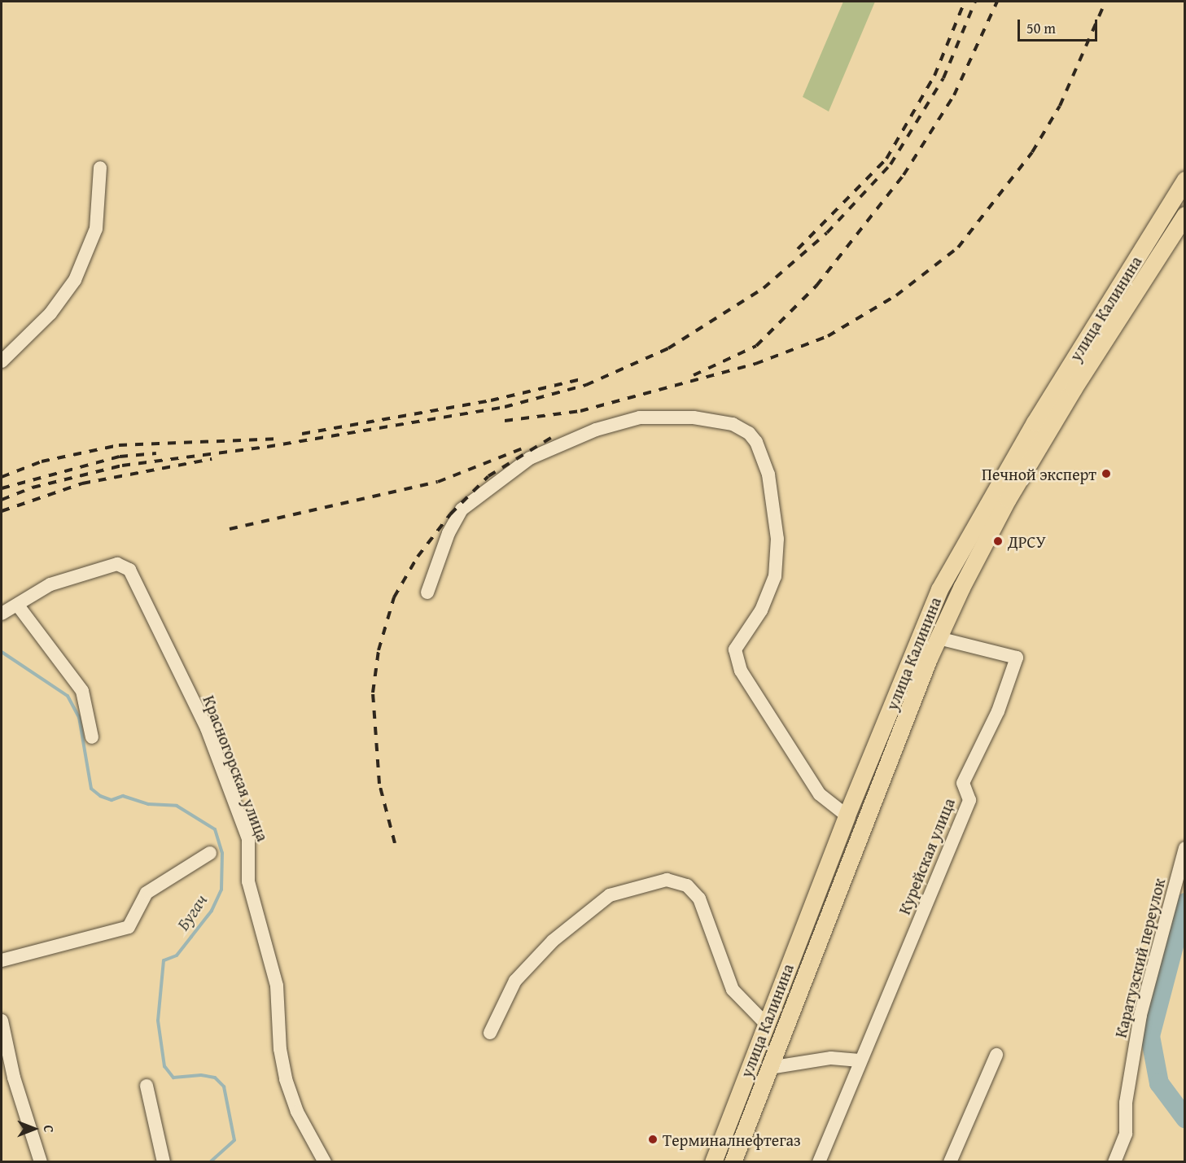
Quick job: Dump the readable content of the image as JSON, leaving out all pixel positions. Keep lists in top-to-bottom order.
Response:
{
  "streets": {
    "main road": ["улица Калинина"],
    "street": ["Красногорская улица", "Курейская улица", "Каратузский переулок"]
  },
  "crossings": [
    ["улица Калинина", "Курейская улица"]
  ],
  "water": ["Бугач"],
  "places": ["Печной эксперт", "ДРСУ", "Терминалнефтегаз"],
  "scale_bar": "50 m",
  "north": "right"
}
